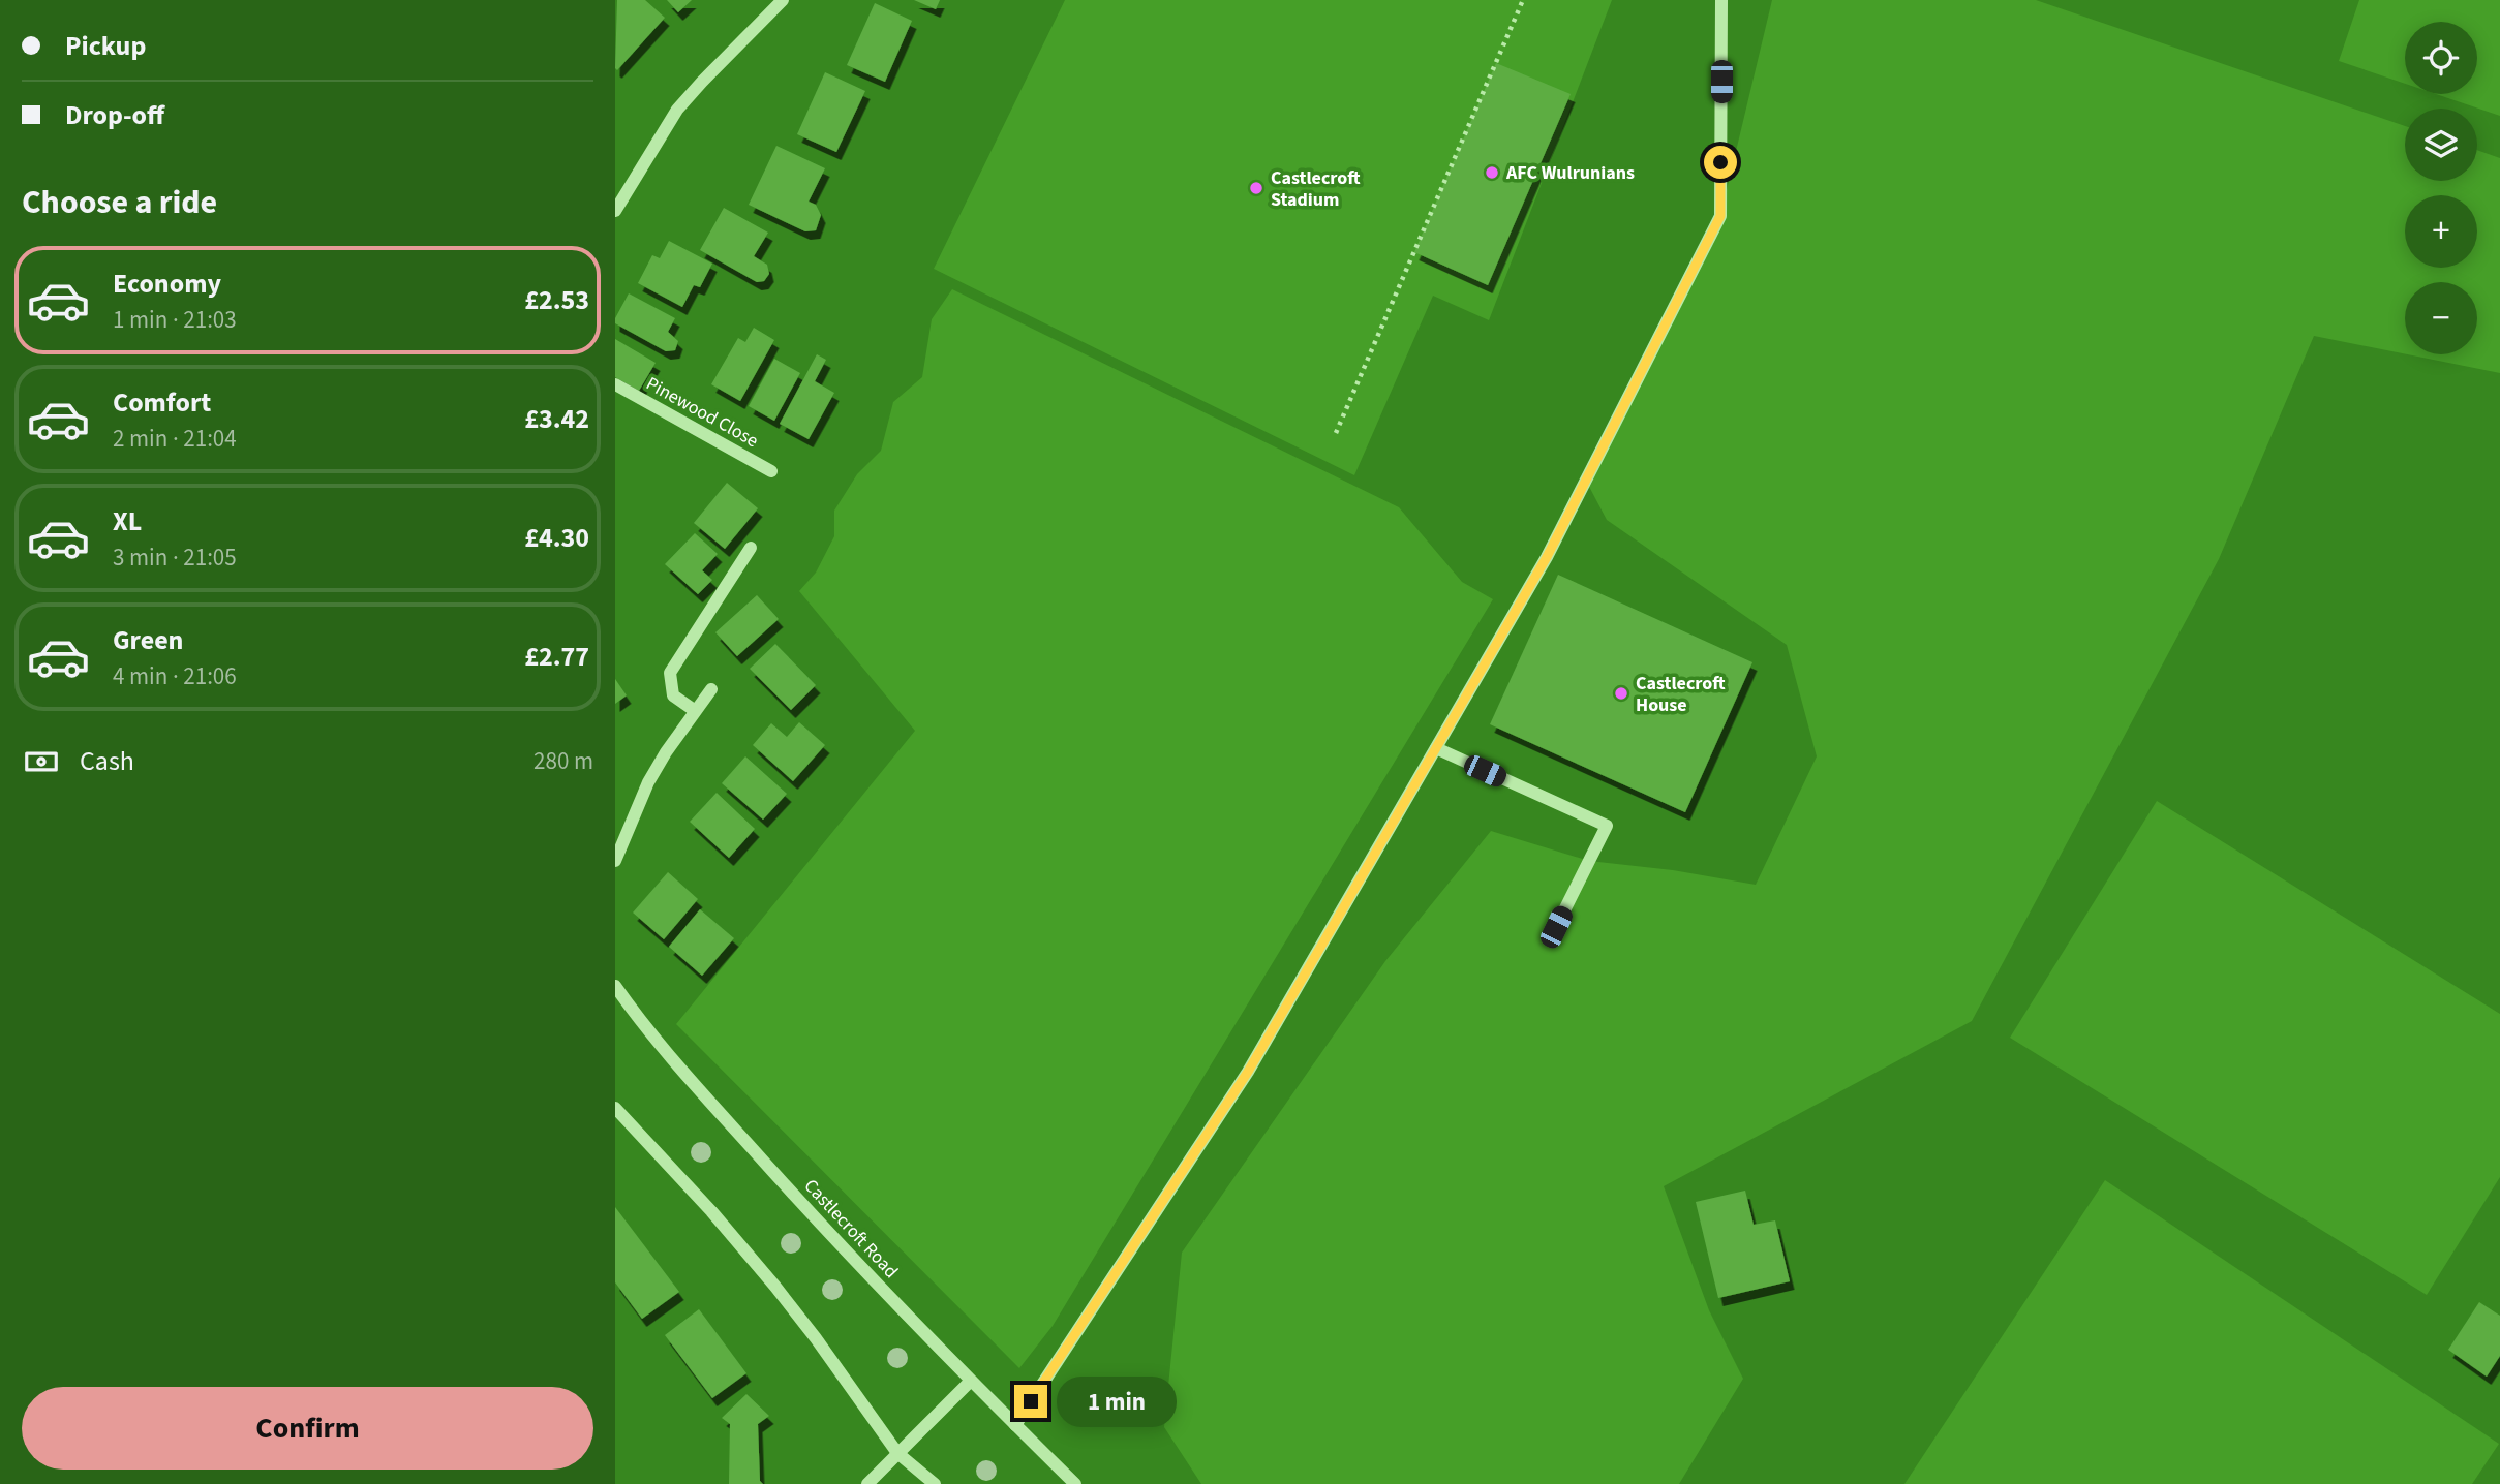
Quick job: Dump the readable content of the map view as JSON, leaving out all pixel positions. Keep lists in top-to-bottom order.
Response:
{
  "streets": {
    "street": ["Pinewood Close", "Castlecroft Road"]
  },
  "places": ["AFC Wulrunians", "Castlecroft Stadium", "Castlecroft House"],
  "page": {
    "banner": ["Pickup", "Drop-off"],
    "map_buttons": ["+", "−"],
    "heading": "Choose a ride",
    "list": [
      {
        "name": "Economy",
        "note": "1 min · 21:03",
        "value": "£2.53"
      },
      {
        "name": "Comfort",
        "note": "2 min · 21:04",
        "value": "£3.42"
      },
      {
        "name": "XL",
        "note": "3 min · 21:05",
        "value": "£4.30"
      },
      {
        "name": "Green",
        "note": "4 min · 21:06",
        "value": "£2.77"
      }
    ],
    "pay": ["Cash", "280 m"],
    "buttons": "Confirm",
    "bubble": "1 min"
  }
}
